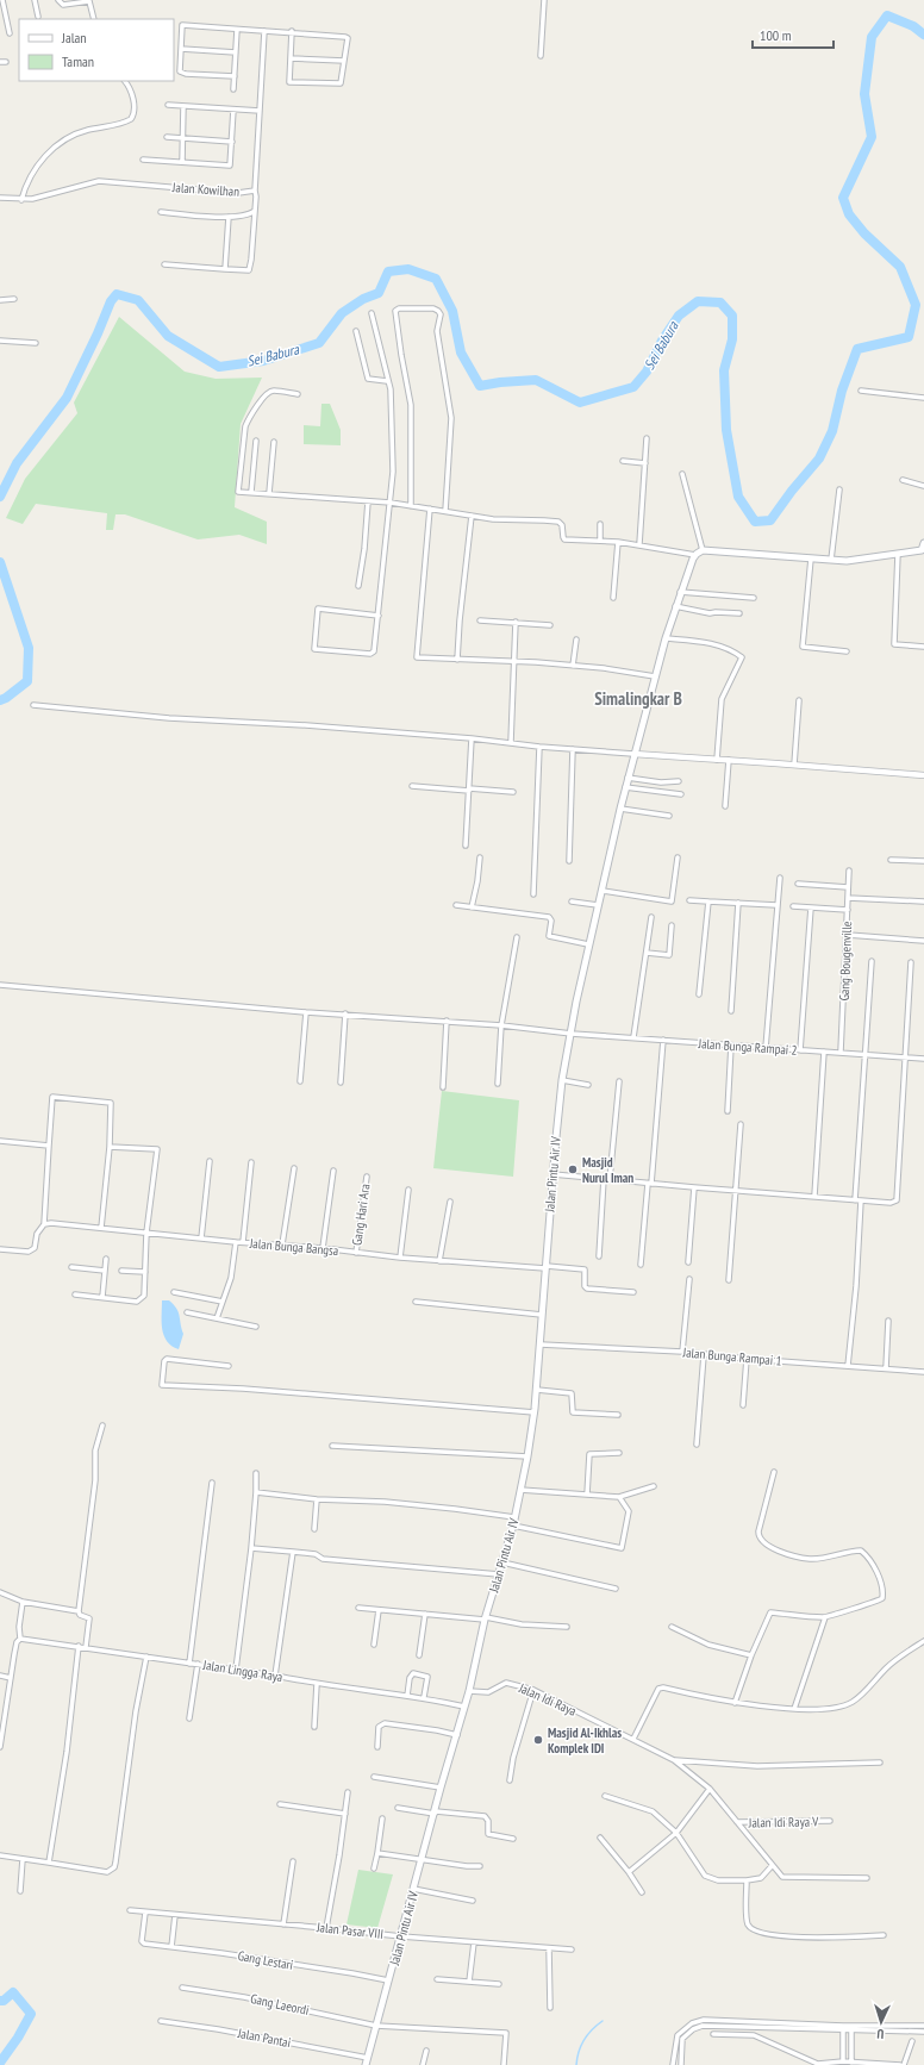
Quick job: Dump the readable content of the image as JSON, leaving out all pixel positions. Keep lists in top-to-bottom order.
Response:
{
  "streets": {
    "main road": ["Jalan Pintu Air IV"],
    "street": [
      "Jalan Kowilhan",
      "Gang Bougenville",
      "Jalan Bunga Rampai 2",
      "Gang Hari Ara",
      "Jalan Bunga Bangsa",
      "Jalan Bunga Rampai 1",
      "Jalan Lingga Raya",
      "Jalan Idi Raya",
      "Jalan Idi Raya V",
      "Jalan Pasar VIII",
      "Gang Lestari",
      "Gang Laeordi",
      "Jalan Pantai"
    ]
  },
  "crossings": [
    ["Gang Bougenville", "Jalan Bunga Rampai 2"],
    ["Jalan Bunga Rampai 2", "Jalan Pintu Air IV"],
    ["Jalan Pintu Air IV", "Jalan Bunga Bangsa"],
    ["Jalan Pintu Air IV", "Jalan Bunga Rampai 1"],
    ["Jalan Pintu Air IV", "Jalan Lingga Raya"],
    ["Jalan Pintu Air IV", "Jalan Idi Raya"],
    ["Jalan Pintu Air IV", "Jalan Pasar VIII"],
    ["Jalan Pintu Air IV", "Gang Lestari"],
    ["Jalan Pintu Air IV", "Gang Laeordi"],
    ["Jalan Pintu Air IV", "Jalan Pantai"],
    ["Gang Hari Ara", "Jalan Bunga Bangsa"],
    ["Jalan Idi Raya", "Jalan Idi Raya V"],
    ["Jalan Pasar VIII", "Gang Lestari"]
  ],
  "districts": ["Simalingkar B"],
  "water": ["Sei Babura"],
  "places": ["Masjid Nurul Iman", "Masjid Al-Ikhlas Komplek IDI"],
  "legend": ["Jalan", "Taman"],
  "scale_bar": "100 m",
  "north": "bottom"
}
